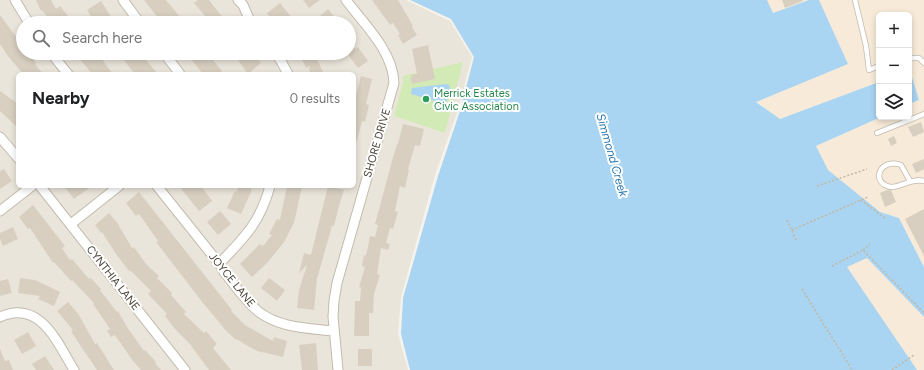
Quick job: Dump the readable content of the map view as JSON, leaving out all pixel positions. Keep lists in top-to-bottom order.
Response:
{
  "streets": {
    "street": ["SHORE DRIVE", "CYNTHIA LANE", "JOYCE LANE"]
  },
  "crossings": [
    ["SHORE DRIVE", "JOYCE LANE"]
  ],
  "water": ["Simmond Creek"],
  "places": ["Merrick Estates Civic Association"],
  "page": {
    "map_buttons": ["+", "−"],
    "search": "Search here",
    "heading": ["Nearby", "0 results"]
  }
}
